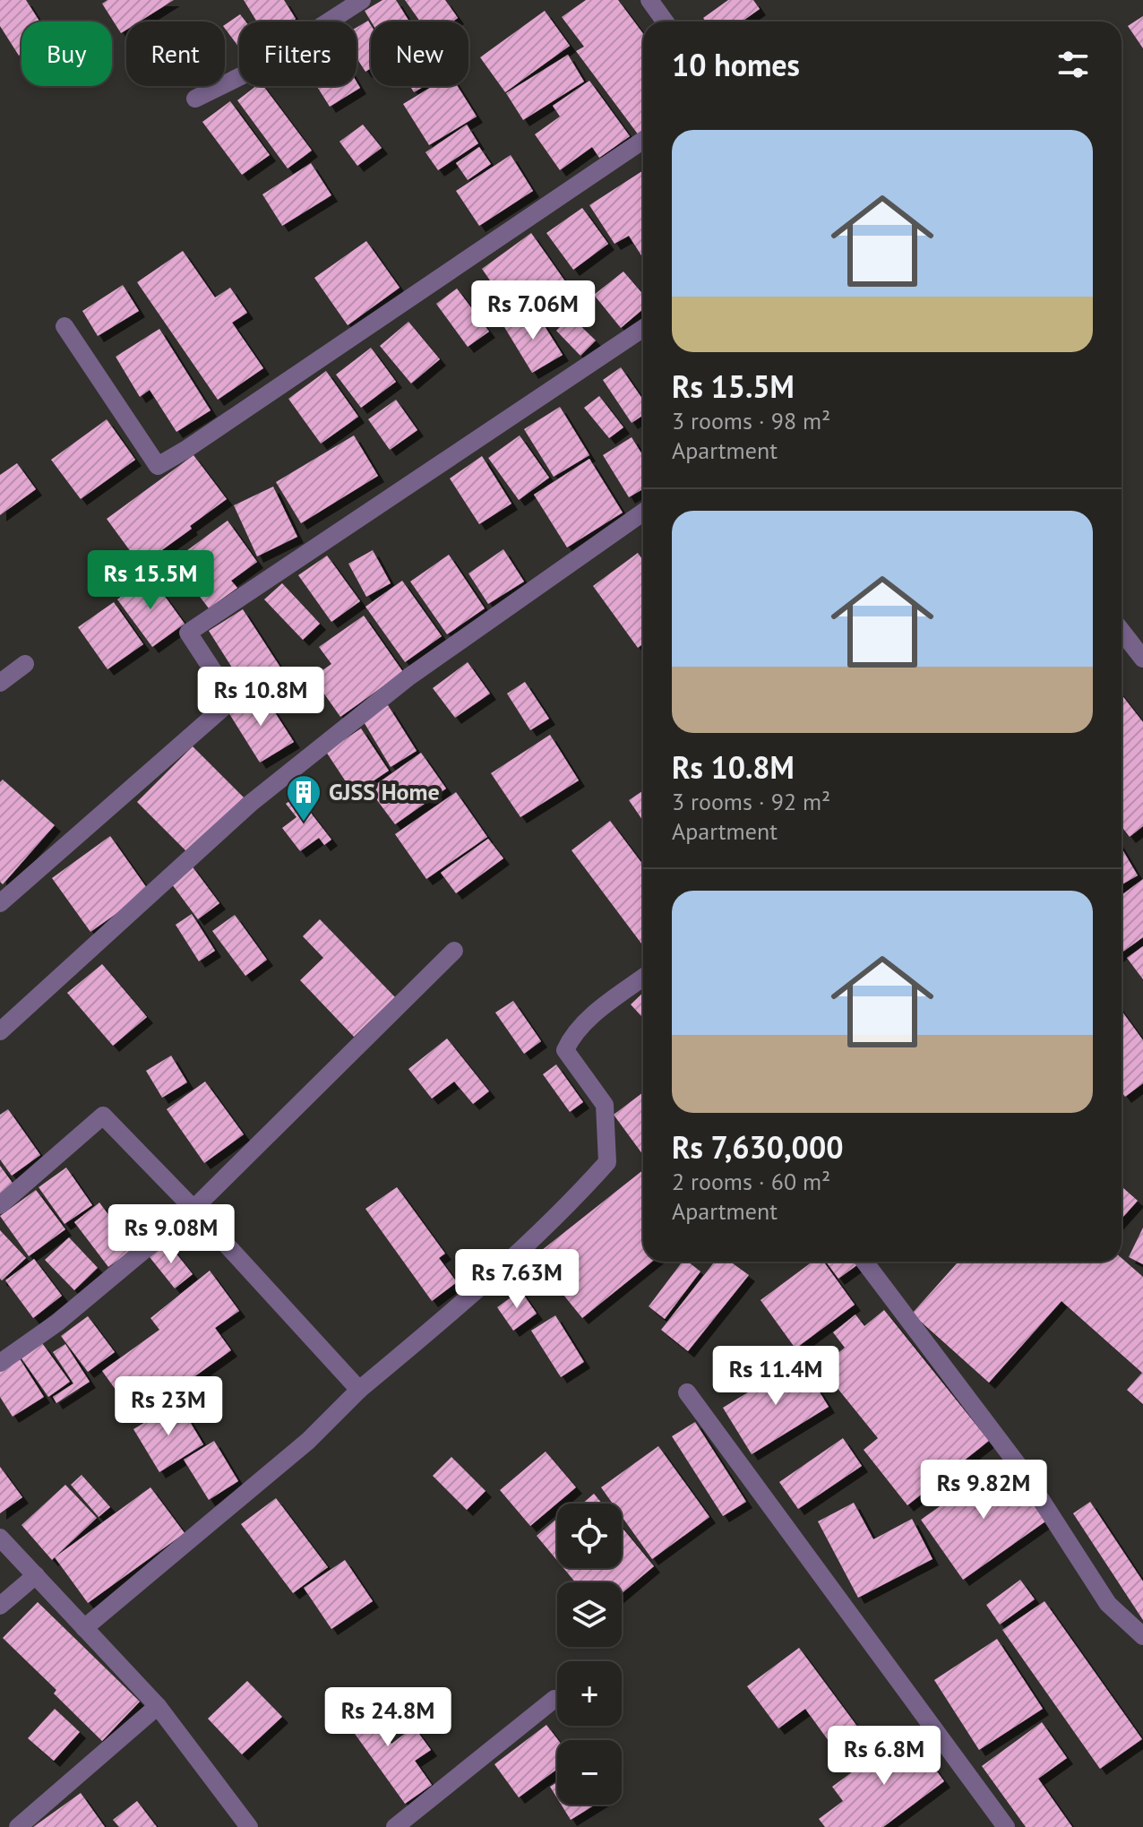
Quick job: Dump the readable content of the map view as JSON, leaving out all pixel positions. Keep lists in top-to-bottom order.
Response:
{
  "places": {
    "building": ["GJSS Home"]
  },
  "page": {
    "chip": [
      "Buy",
      "Rent",
      "Filters",
      "New"
    ],
    "heading": "10 homes",
    "list": [
      {
        "name": "Rs 15.5M",
        "note": "3 rooms · 98 m² · Apartment"
      },
      {
        "name": "Rs 10.8M",
        "note": "3 rooms · 92 m² · Apartment"
      },
      {
        "name": "Rs 7,630,000",
        "note": "2 rooms · 60 m² · Apartment"
      }
    ],
    "price": [
      "Rs 7.06M",
      "Rs 15.5M",
      "Rs 10.8M",
      "Rs 9.08M",
      "Rs 7.63M",
      "Rs 11.4M",
      "Rs 23M",
      "Rs 9.82M",
      "Rs 24.8M",
      "Rs 6.8M"
    ],
    "map_buttons": ["+", "−"]
  }
}
